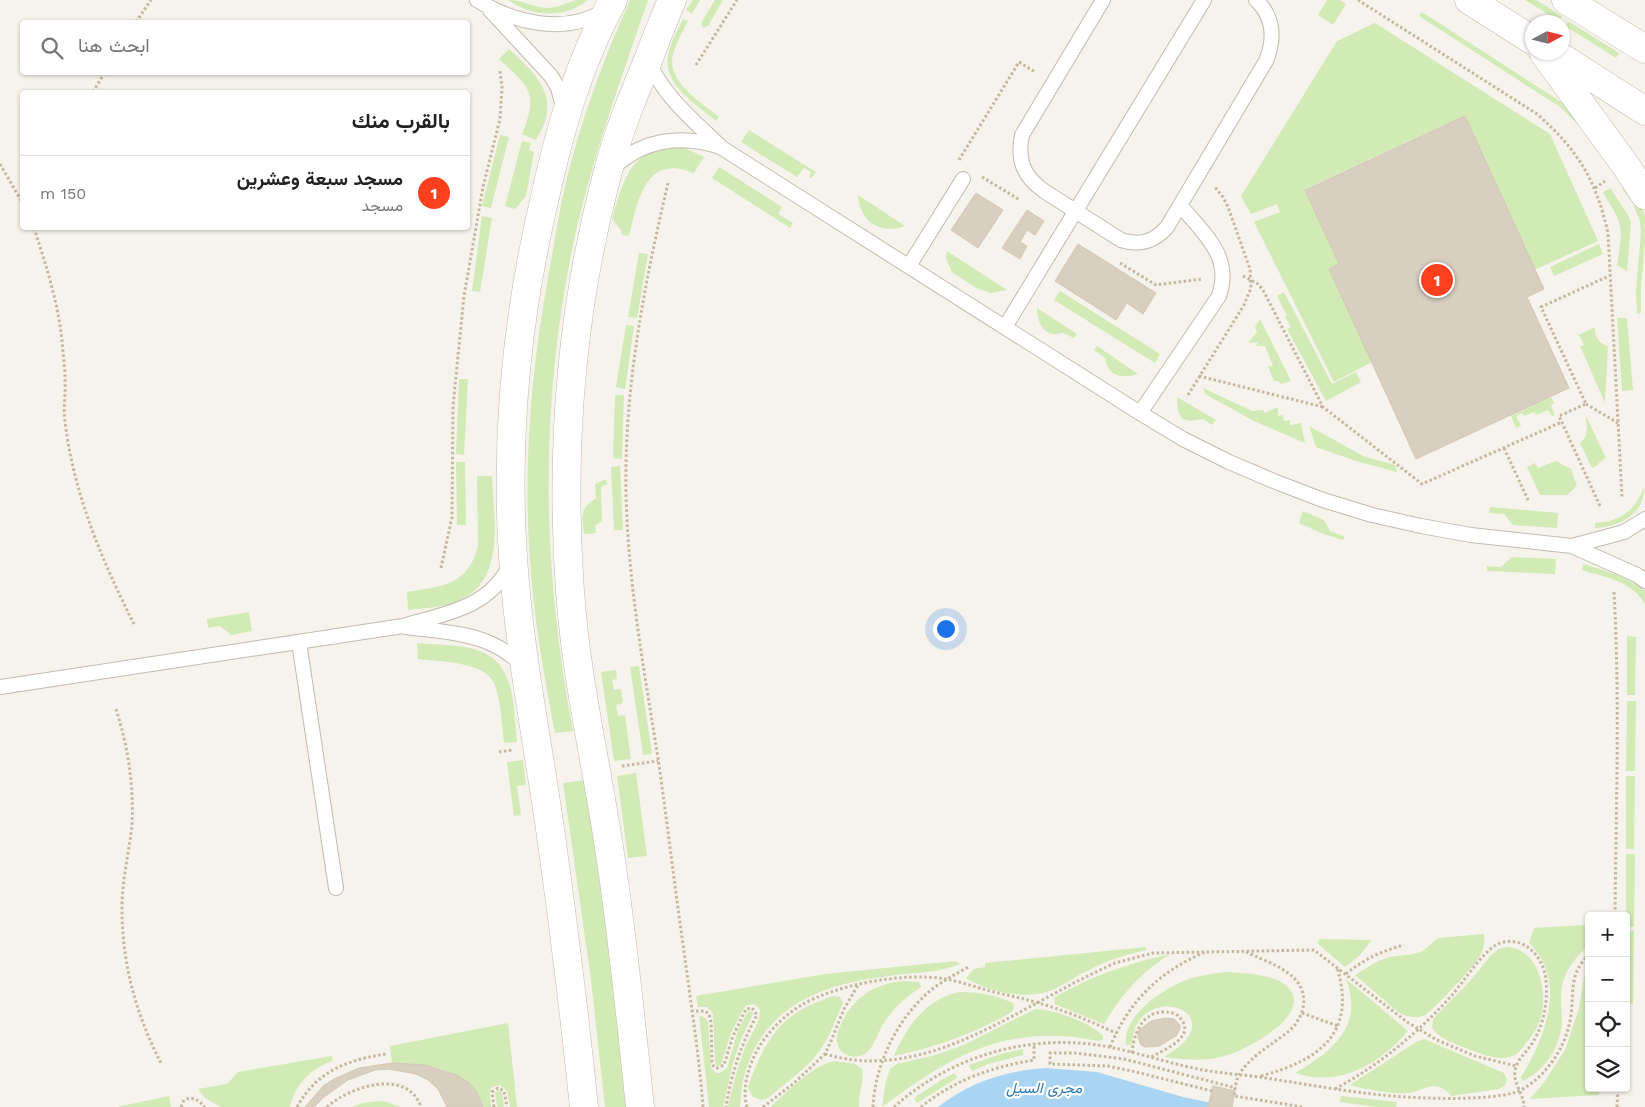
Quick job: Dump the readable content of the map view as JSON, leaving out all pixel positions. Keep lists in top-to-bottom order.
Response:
{
  "water": ["مجرى السيل"],
  "north": "right",
  "page": {
    "search": "ابحث هنا",
    "heading": "بالقرب منك",
    "list": [
      {
        "mark": "1",
        "name": "مسجد سبعة وعشرين",
        "note": "مسجد",
        "value": "150 m"
      }
    ],
    "pins": "1",
    "map_buttons": ["+", "−"]
  }
}
